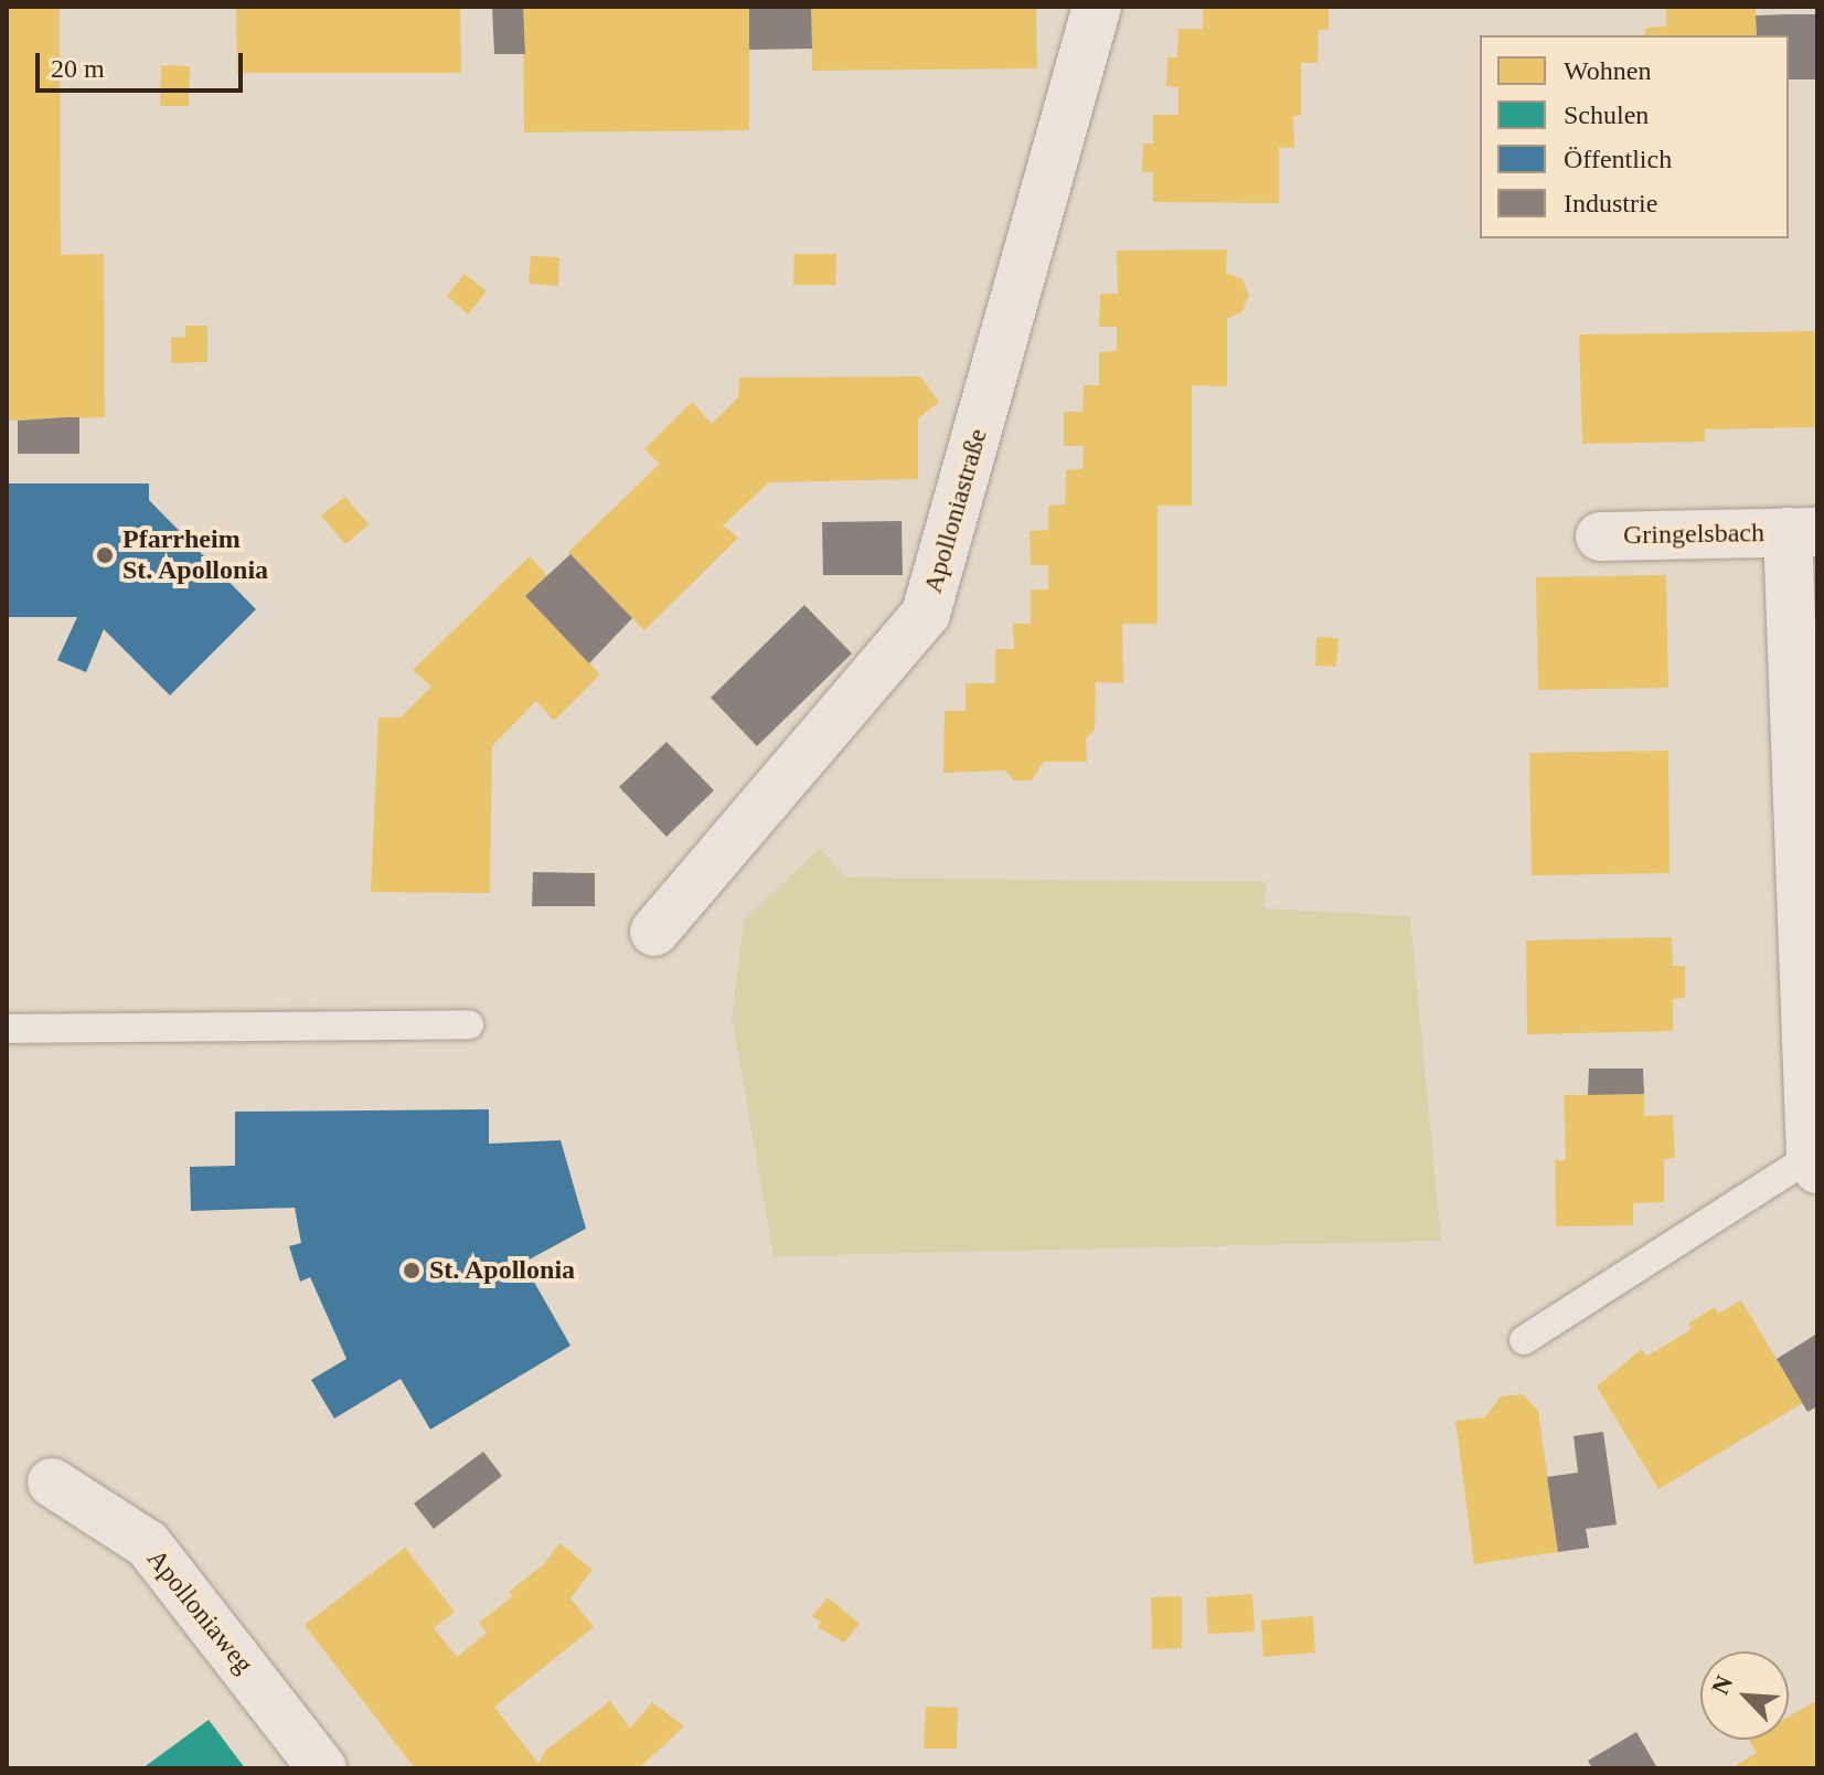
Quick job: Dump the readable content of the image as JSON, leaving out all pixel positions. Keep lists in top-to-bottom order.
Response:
{
  "streets": {
    "street": ["Apolloniastraße", "Gringelsbach", "Apolloniaweg"]
  },
  "places": ["Pfarrheim St. Apollonia", "St. Apollonia"],
  "legend": [
    "Wohnen",
    "Schulen",
    "Öffentlich",
    "Industrie"
  ],
  "scale_bar": "20 m",
  "north": "top left"
}
